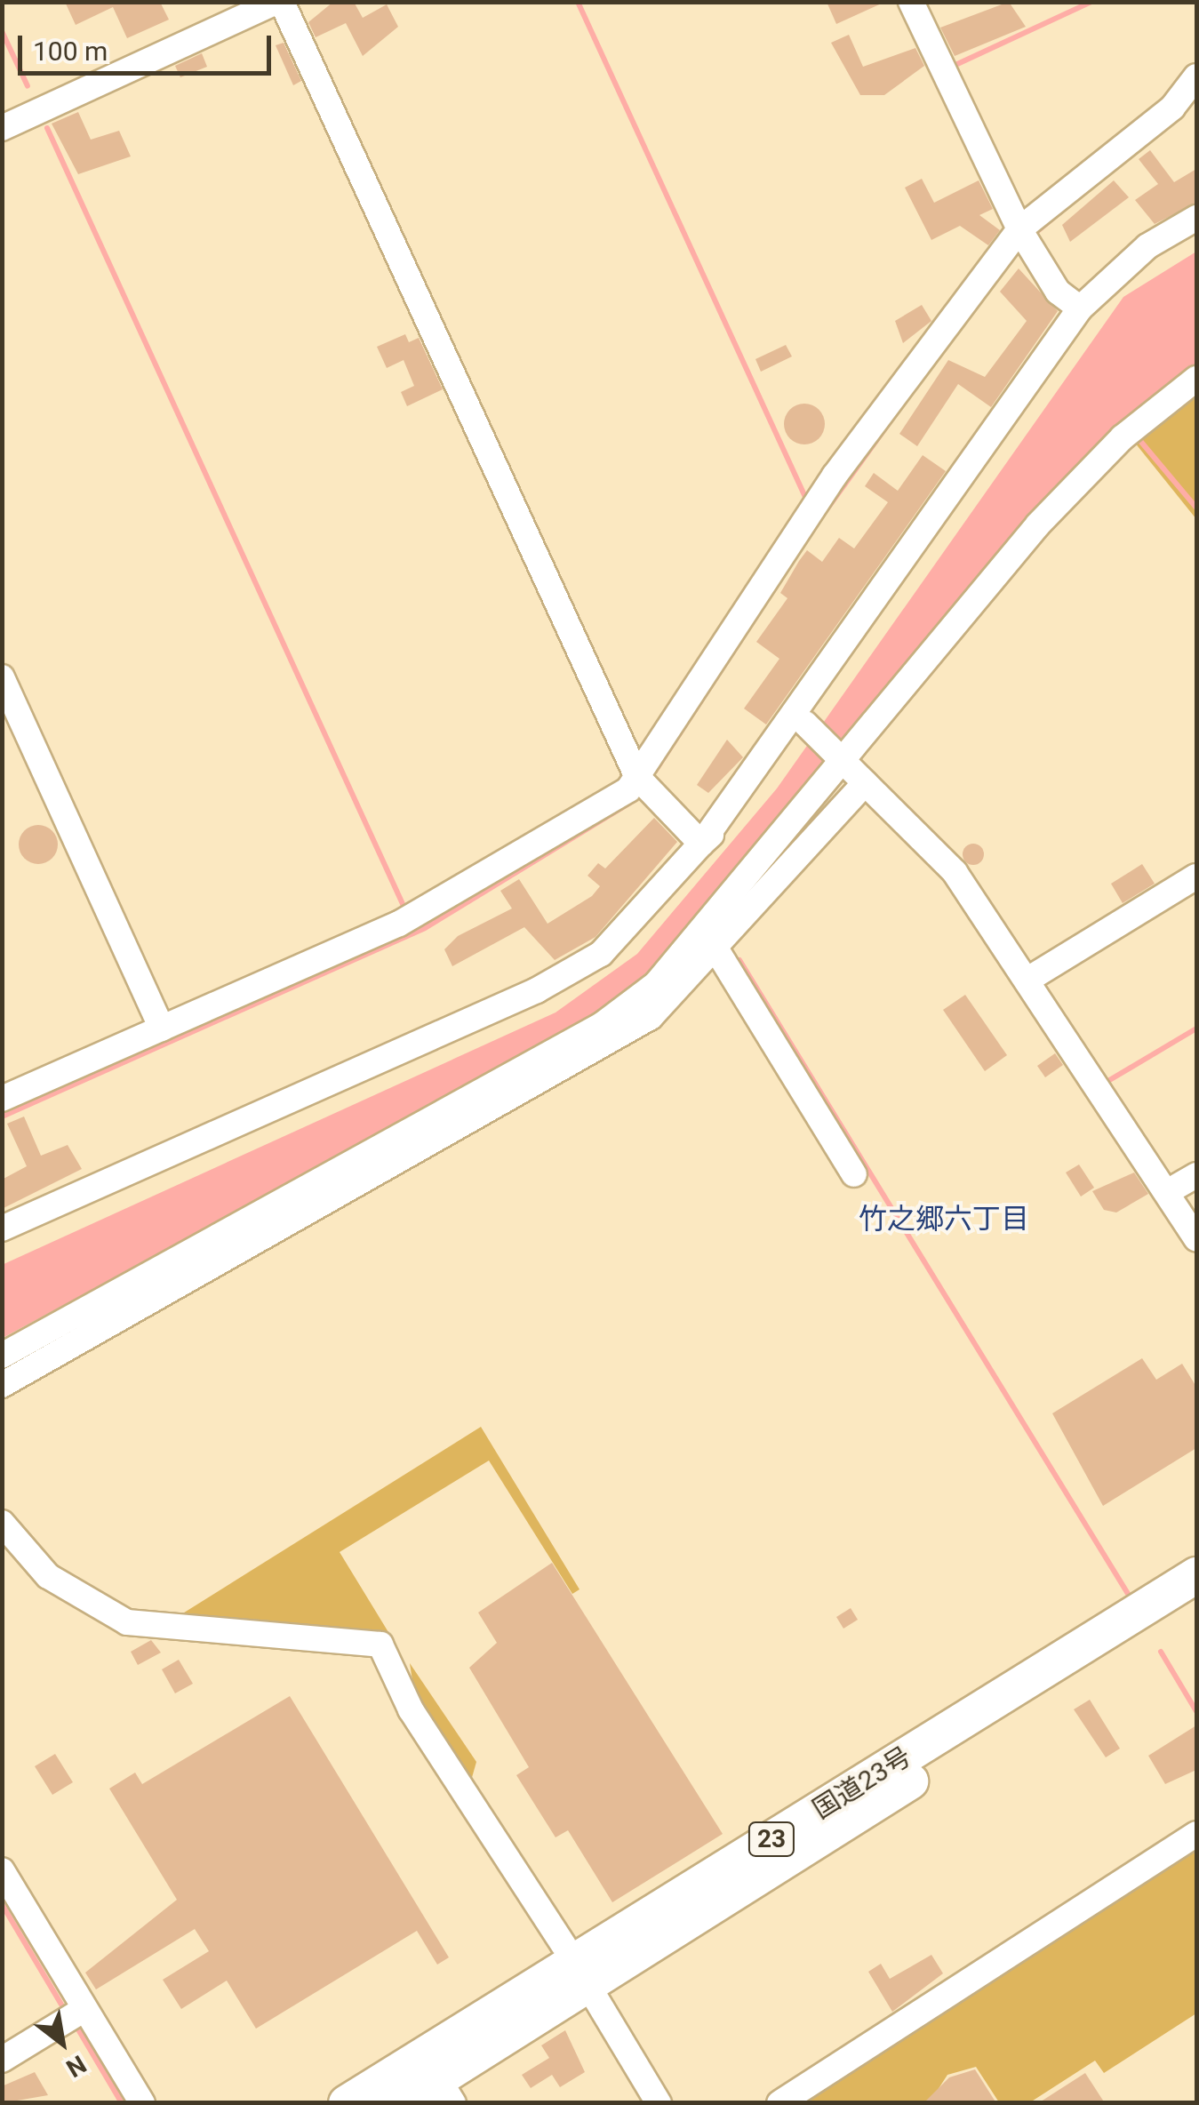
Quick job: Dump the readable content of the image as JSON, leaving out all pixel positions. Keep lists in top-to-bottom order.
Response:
{
  "streets": {
    "highway": ["国道23号", "23"]
  },
  "districts": ["竹之郷六丁目"],
  "scale_bar": "100 m",
  "north": "bottom right"
}
